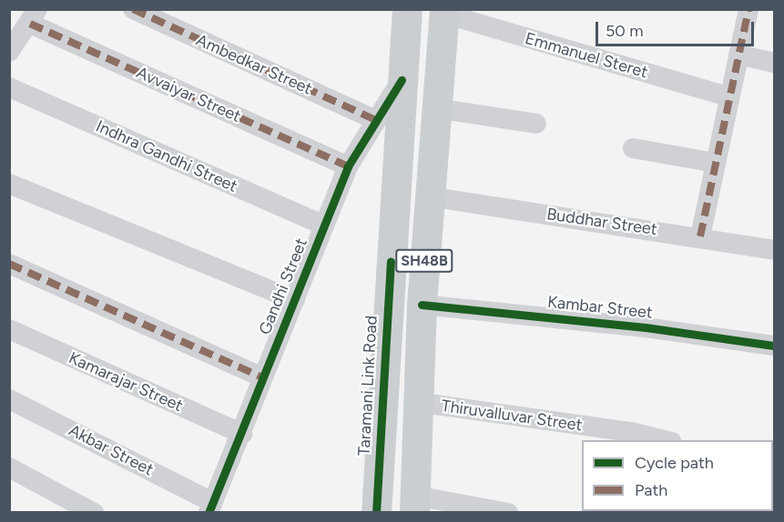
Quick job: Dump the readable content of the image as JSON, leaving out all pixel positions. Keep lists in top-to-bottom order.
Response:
{
  "streets": {
    "main road": ["SH48B", "Taramani Link Road"],
    "street": [
      "Emmanuel Steret",
      "Ambedkar Street",
      "Avvaiyar Street",
      "Indhra Gandhi Street",
      "Buddhar Street",
      "Gandhi Street",
      "Kambar Street",
      "Kamarajar Street",
      "Thiruvalluvar Street",
      "Akbar Street"
    ]
  },
  "crossings": [
    ["Emmanuel Steret", "SH48B"],
    ["Ambedkar Street", "Gandhi Street"],
    ["Avvaiyar Street", "Gandhi Street"],
    ["Indhra Gandhi Street", "Gandhi Street"],
    ["Buddhar Street", "SH48B"],
    ["SH48B", "Kambar Street"],
    ["SH48B", "Thiruvalluvar Street"],
    ["Gandhi Street", "Kamarajar Street"],
    ["Gandhi Street", "Taramani Link Road"],
    ["Gandhi Street", "Akbar Street"]
  ],
  "legend": ["Cycle path", "Path"],
  "scale_bar": "50 m"
}
